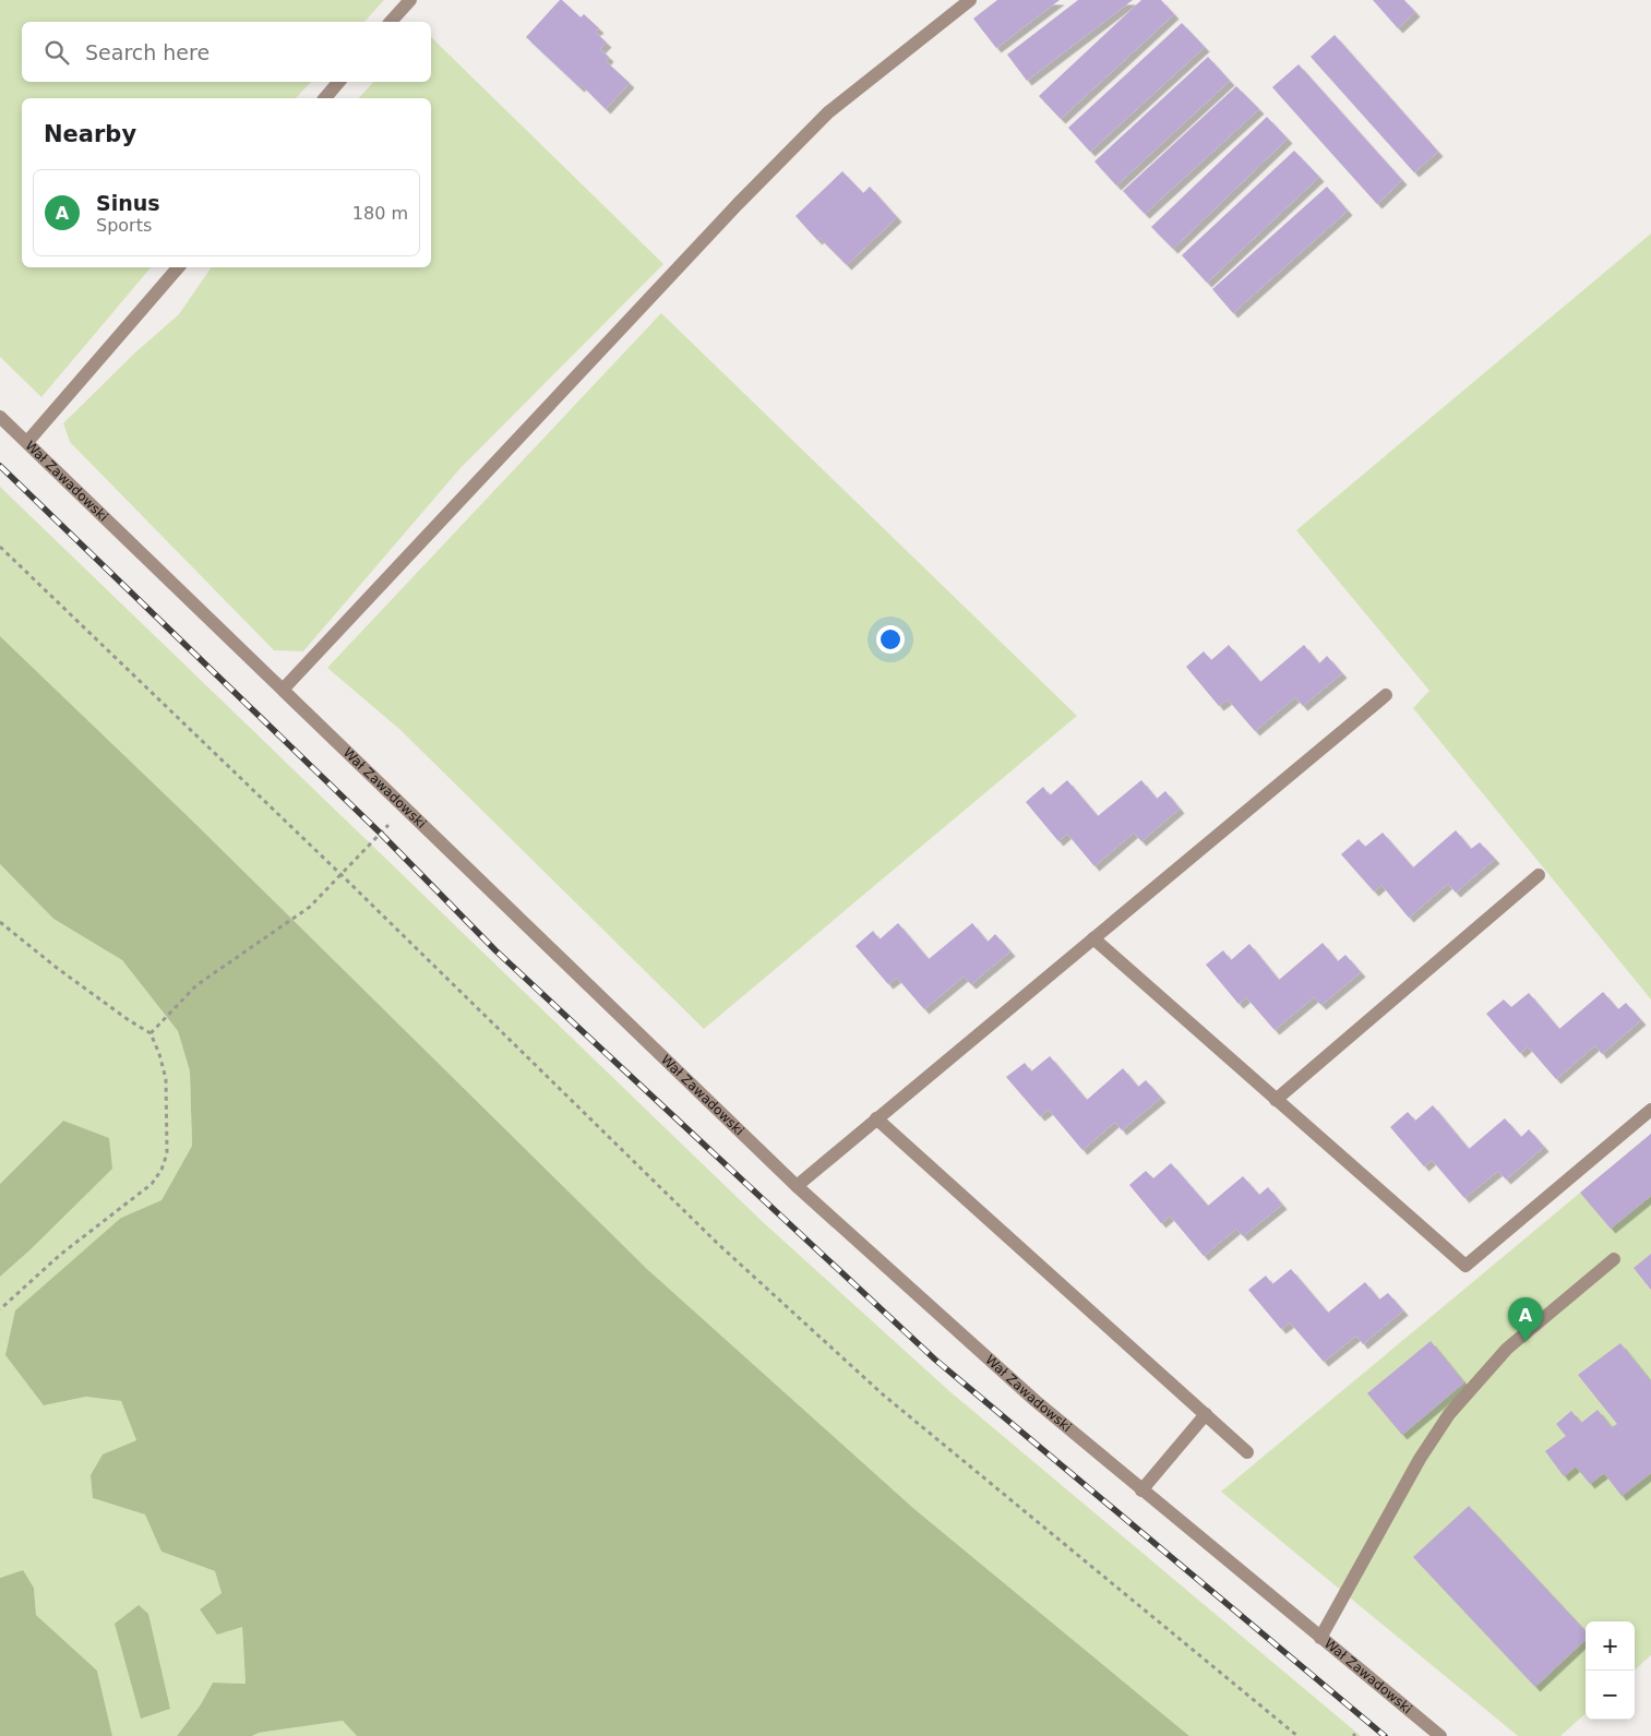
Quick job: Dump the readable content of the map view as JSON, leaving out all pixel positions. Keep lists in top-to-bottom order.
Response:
{
  "streets": {
    "street": ["Wał Zawadowski"]
  },
  "page": {
    "search": "Search here",
    "heading": "Nearby",
    "list": [
      {
        "mark": "A",
        "name": "Sinus",
        "note": "Sports",
        "value": "180 m"
      }
    ],
    "pins": "A",
    "map_buttons": ["+", "−"]
  }
}
